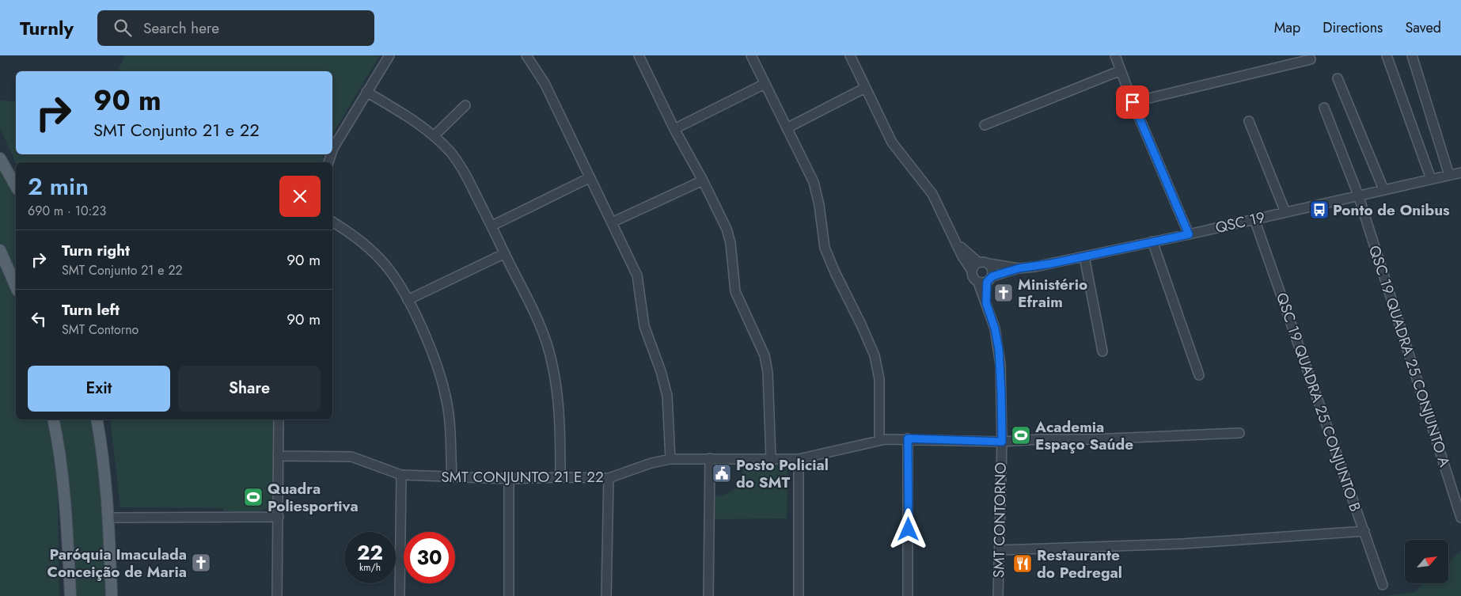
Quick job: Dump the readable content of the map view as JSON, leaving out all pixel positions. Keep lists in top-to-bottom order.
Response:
{
  "streets": {
    "street": [
      "QSC 19",
      "QSC 19 QUADRA 25 CONJUNTO A",
      "QSC 19 QUADRA 25 CONJUNTO B",
      "SMT CONJUNTO 21 E 22",
      "SMT CONTORNO"
    ]
  },
  "crossings": [
    ["QSC 19", "QSC 19 QUADRA 25 CONJUNTO A"],
    ["QSC 19", "QSC 19 QUADRA 25 CONJUNTO B"],
    ["QSC 19", "SMT CONTORNO"],
    ["SMT CONJUNTO 21 E 22", "SMT CONTORNO"]
  ],
  "places": {
    "bus stop": ["Ponto de Onibus"],
    "church": ["Ministério Efraim", "Paróquia Imaculada Conceição de Maria"],
    "sports": ["Academia Espaço Saúde", "Quadra Poliesportiva"],
    "public building": ["Posto Policial do SMT"],
    "restaurant": ["Restaurante do Pedregal"]
  },
  "north": "top right",
  "page": {
    "header": "Turnly",
    "search": "Search here",
    "nav": ["Map", "Directions", "Saved"],
    "turn": ["90 m", "SMT Conjunto 21 e 22"],
    "heading": ["2 min", "690 m · 10:23"],
    "list": [
      {
        "name": "Turn right",
        "note": "SMT Conjunto 21 e 22",
        "value": "90 m"
      },
      {
        "name": "Turn left",
        "note": "SMT Contorno",
        "value": "90 m"
      }
    ],
    "buttons": ["Exit", "Share"],
    "speed": "22 km/h",
    "limit": "30"
  }
}
